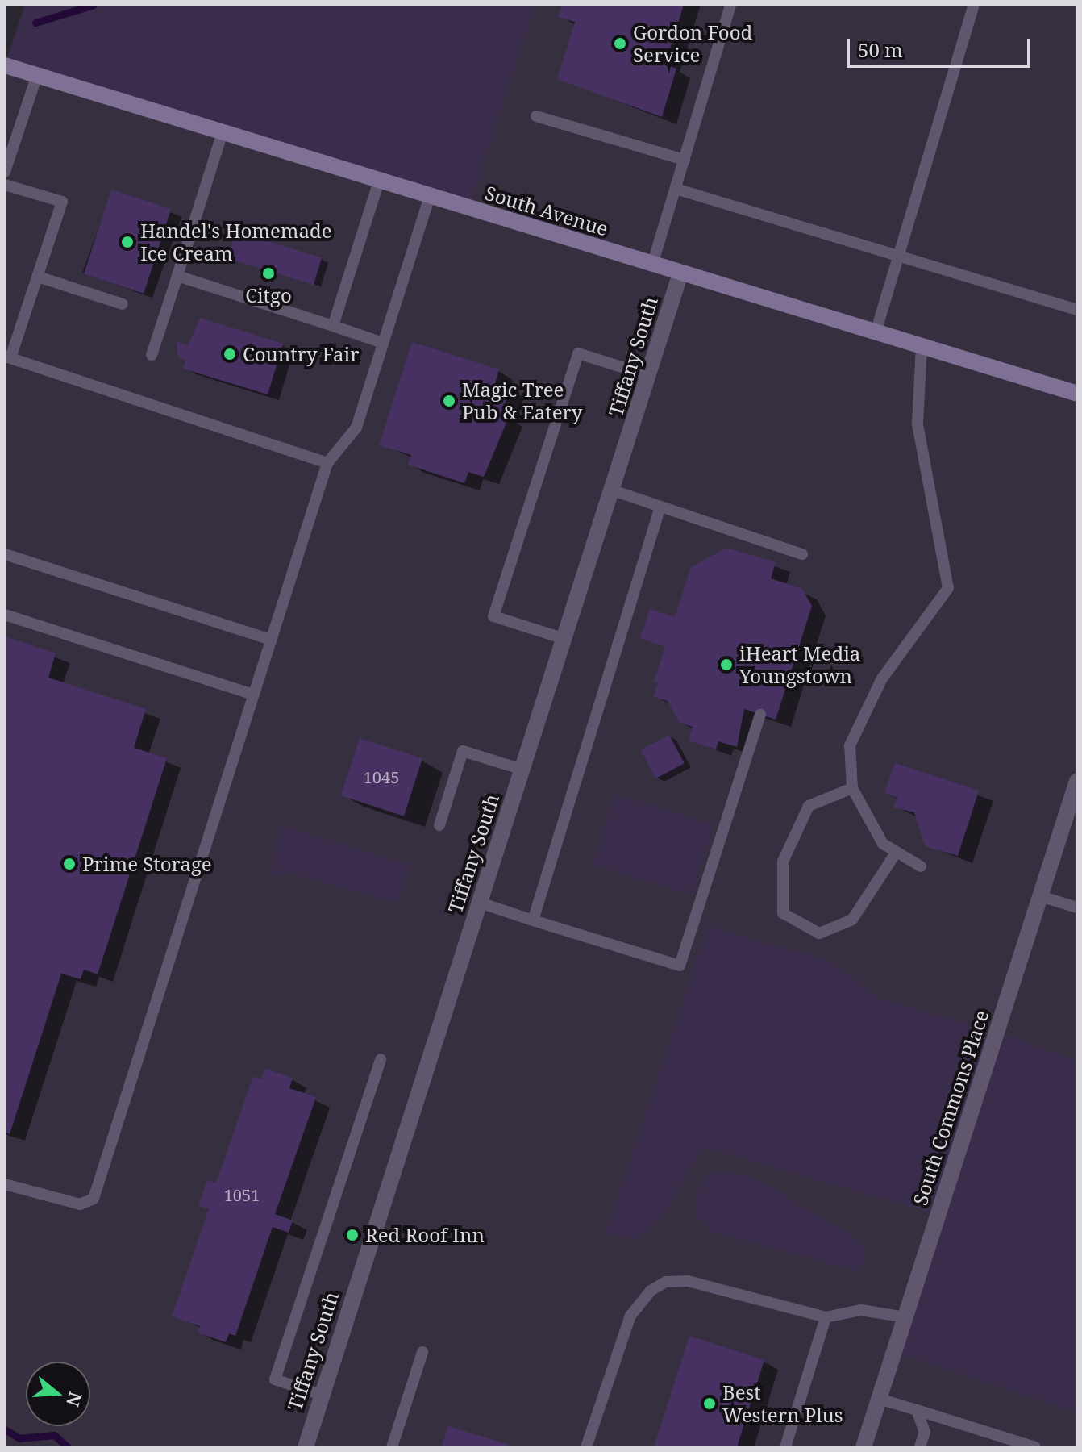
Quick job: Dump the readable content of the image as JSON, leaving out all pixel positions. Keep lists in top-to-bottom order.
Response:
{
  "streets": {
    "main road": ["South Avenue"],
    "street": ["Tiffany South", "South Commons Place"]
  },
  "crossings": [
    ["South Avenue", "Tiffany South"]
  ],
  "places": [
    "Gordon Food Service",
    "Handel's Homemade Ice Cream",
    "Citgo",
    "Country Fair",
    "Magic Tree Pub & Eatery",
    "iHeart Media Youngstown",
    "Prime Storage",
    "Red Roof Inn",
    "Best Western Plus"
  ],
  "house_numbers": ["1045", "1051"],
  "scale_bar": "50 m",
  "north": "right"
}
